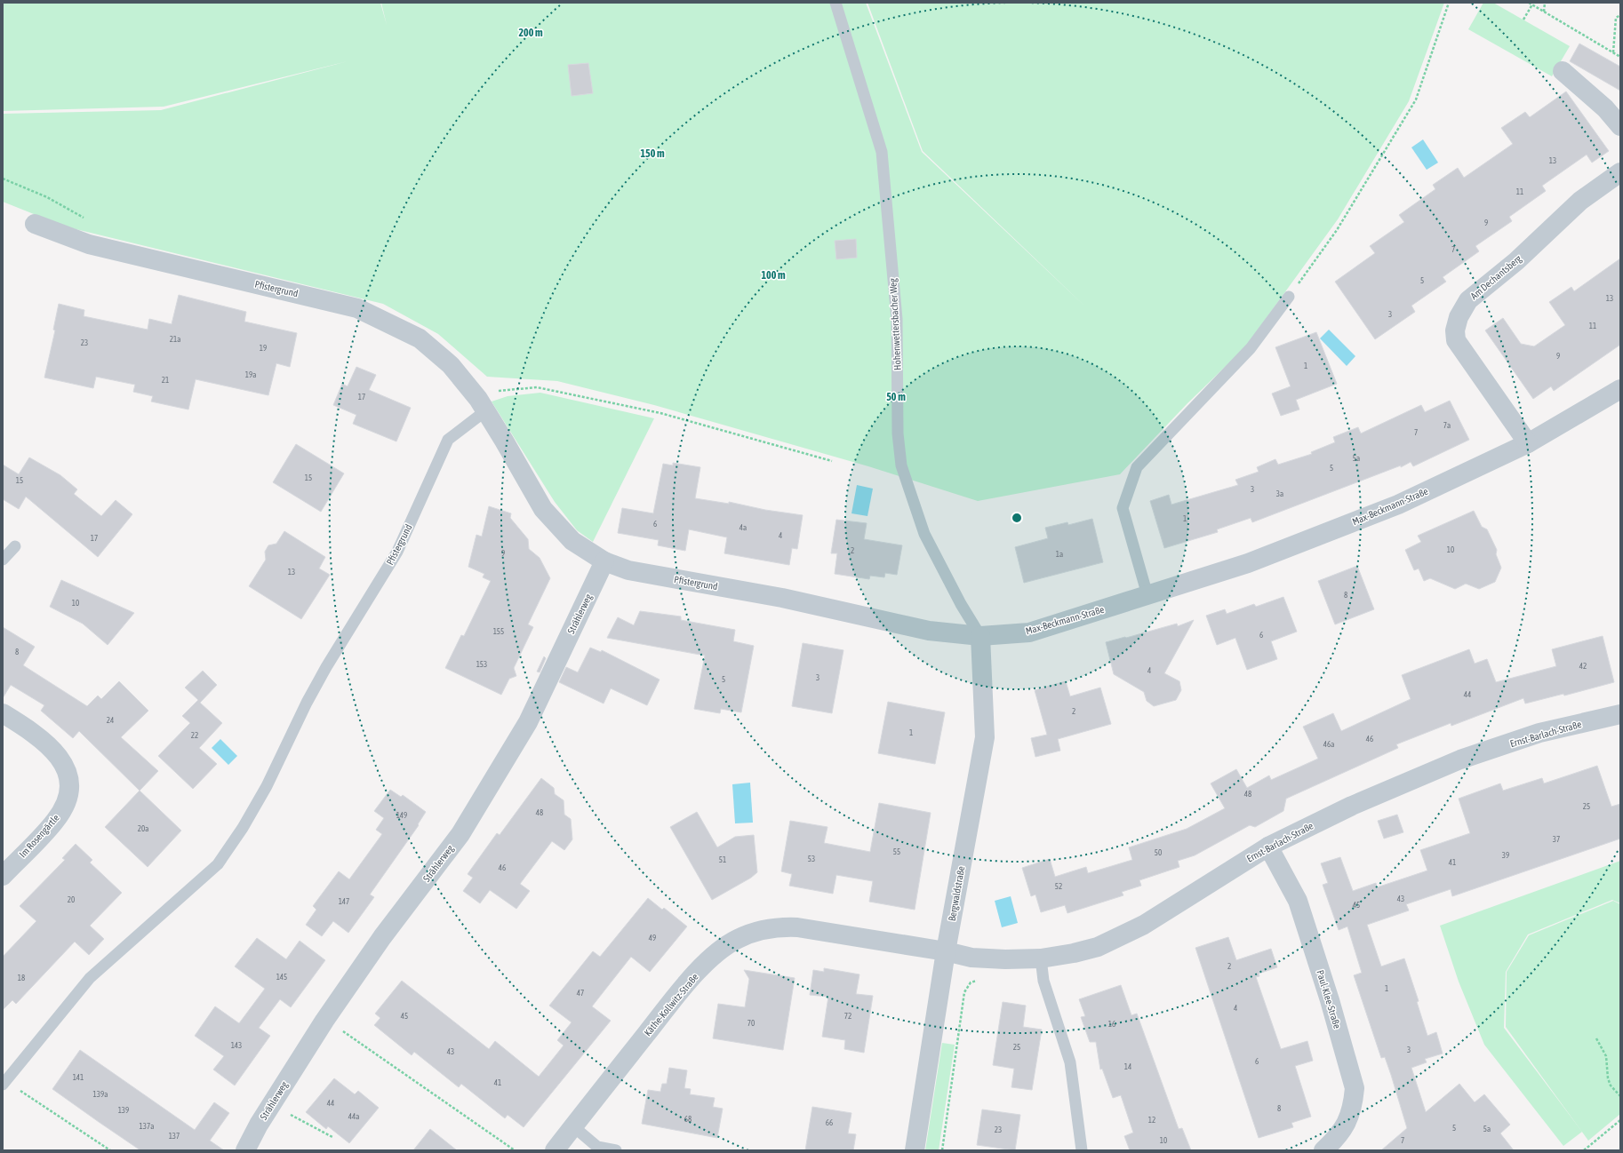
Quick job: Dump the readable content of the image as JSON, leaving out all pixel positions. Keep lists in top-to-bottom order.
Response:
{
  "streets": {
    "street": [
      "Am Dechantsberg",
      "Pfistergrund",
      "Max-Beckmann-Straße",
      "Strählerweg",
      "Ernst-Barlach-Straße",
      "Im Rosengärtle",
      "Bergwaldstraße",
      "Paul-Klee-Straße",
      "Käthe-Kollwitz-Straße"
    ],
    "lane": ["Hohenwettersbacher Weg"]
  },
  "crossings": [
    ["Am Dechantsberg", "Max-Beckmann-Straße"],
    ["Pfistergrund", "Hohenwettersbacher Weg"],
    ["Pfistergrund", "Max-Beckmann-Straße"],
    ["Pfistergrund", "Strählerweg"],
    ["Pfistergrund", "Bergwaldstraße"],
    ["Hohenwettersbacher Weg", "Max-Beckmann-Straße"],
    ["Hohenwettersbacher Weg", "Bergwaldstraße"],
    ["Max-Beckmann-Straße", "Bergwaldstraße"],
    ["Ernst-Barlach-Straße", "Bergwaldstraße"],
    ["Ernst-Barlach-Straße", "Paul-Klee-Straße"],
    ["Ernst-Barlach-Straße", "Käthe-Kollwitz-Straße"],
    ["Bergwaldstraße", "Käthe-Kollwitz-Straße"]
  ],
  "house_numbers": [
    "13",
    "11",
    "9",
    "7",
    "5",
    "13",
    "3",
    "11",
    "21a",
    "23",
    "19",
    "9",
    "1",
    "19a",
    "21",
    "17",
    "7a",
    "7",
    "5a",
    "5",
    "15",
    "15",
    "3",
    "3a",
    "1",
    "6",
    "4a",
    "4",
    "17",
    "10",
    "2",
    "9",
    "1a",
    "13",
    "8",
    "10",
    "155",
    "6",
    "8",
    "153",
    "42",
    "4",
    "3",
    "5",
    "44",
    "2",
    "24",
    "1",
    "22",
    "46",
    "46a",
    "48",
    "25",
    "48",
    "149",
    "20a",
    "37",
    "55",
    "50",
    "39",
    "53",
    "51",
    "41",
    "46",
    "52",
    "43",
    "20",
    "147",
    "45",
    "49",
    "2",
    "145",
    "18",
    "1",
    "47",
    "4",
    "45",
    "72",
    "70",
    "16",
    "143",
    "25",
    "3",
    "43",
    "6",
    "14",
    "141",
    "41",
    "139a",
    "44",
    "8",
    "139",
    "44a",
    "68",
    "12",
    "66",
    "137a",
    "5",
    "5a",
    "23",
    "137",
    "10",
    "7"
  ],
  "rings": [
    "200 m",
    "150 m",
    "100 m",
    "50 m"
  ]
}
